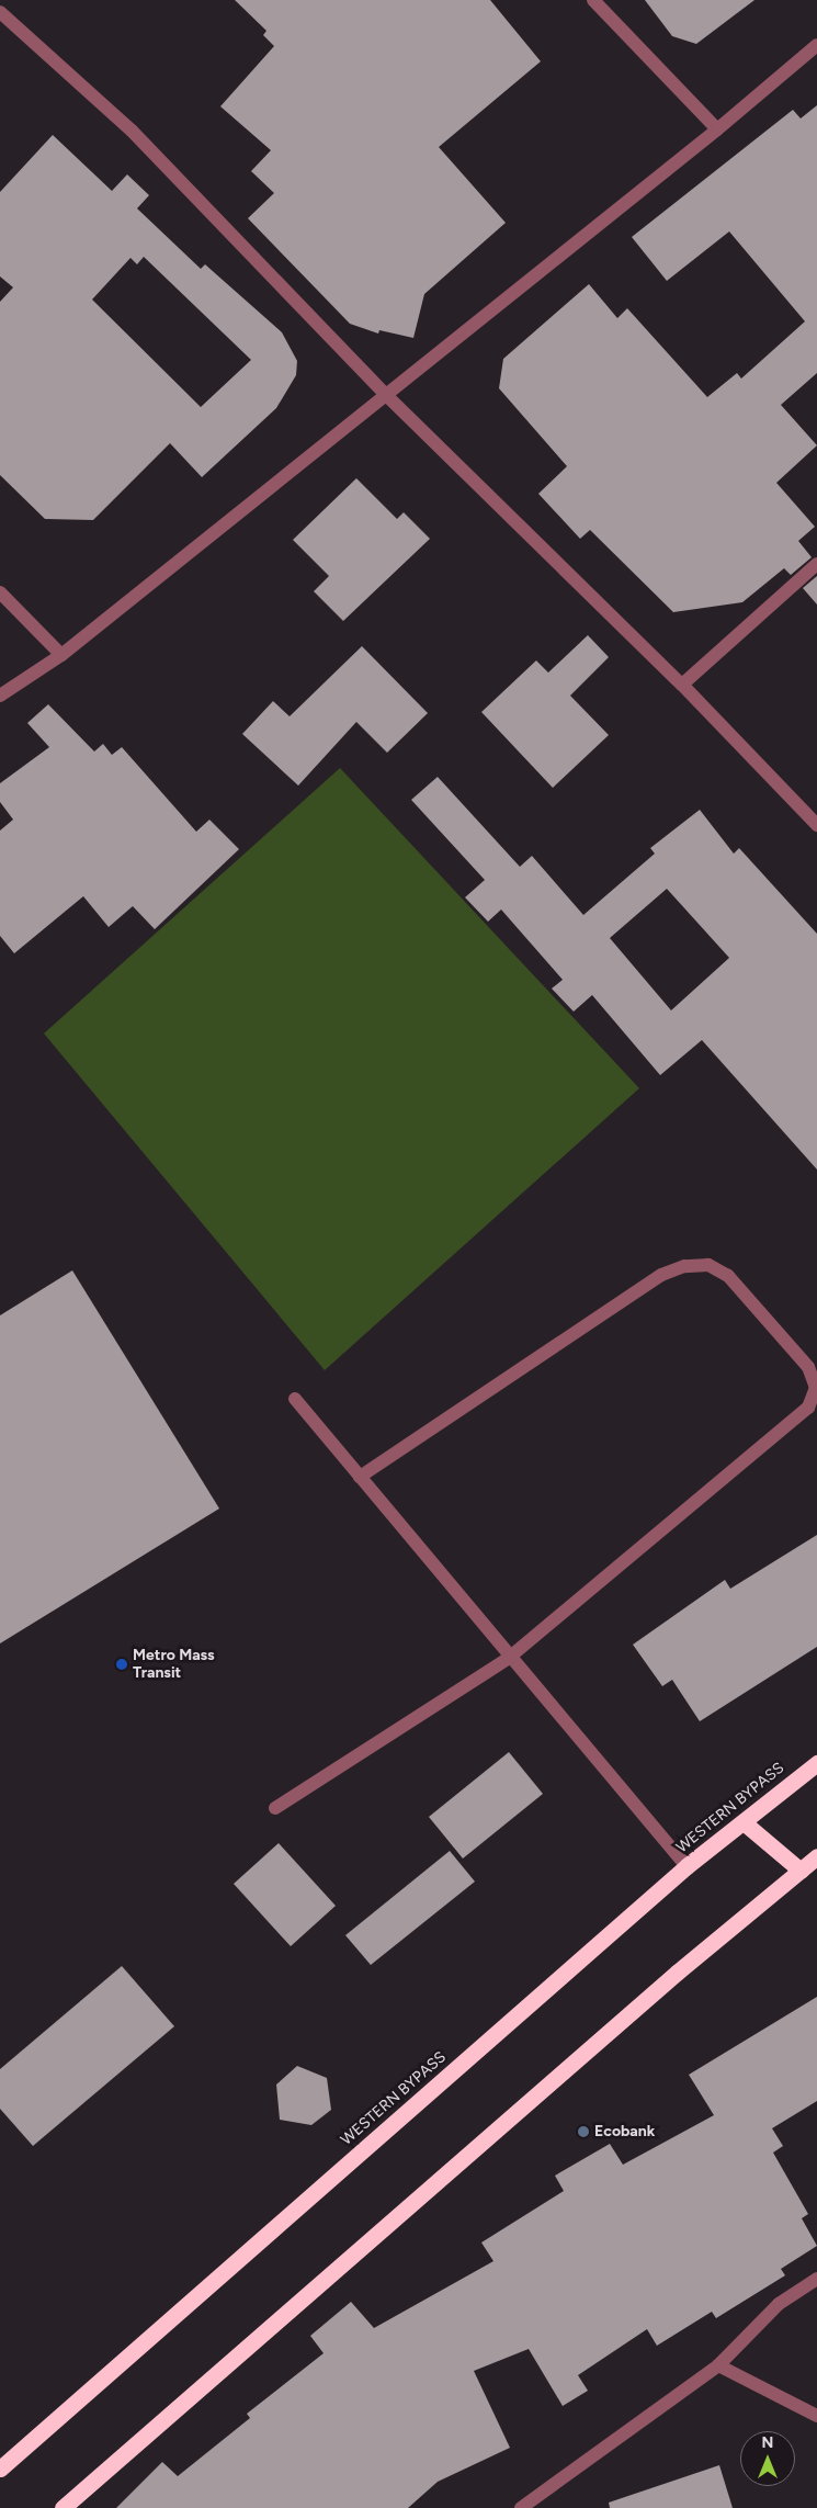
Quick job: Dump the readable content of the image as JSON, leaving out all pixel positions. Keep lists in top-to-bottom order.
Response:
{
  "streets": {
    "highway": ["WESTERN BYPASS"]
  },
  "places": ["Metro Mass Transit", "Ecobank"],
  "north": "top"
}
